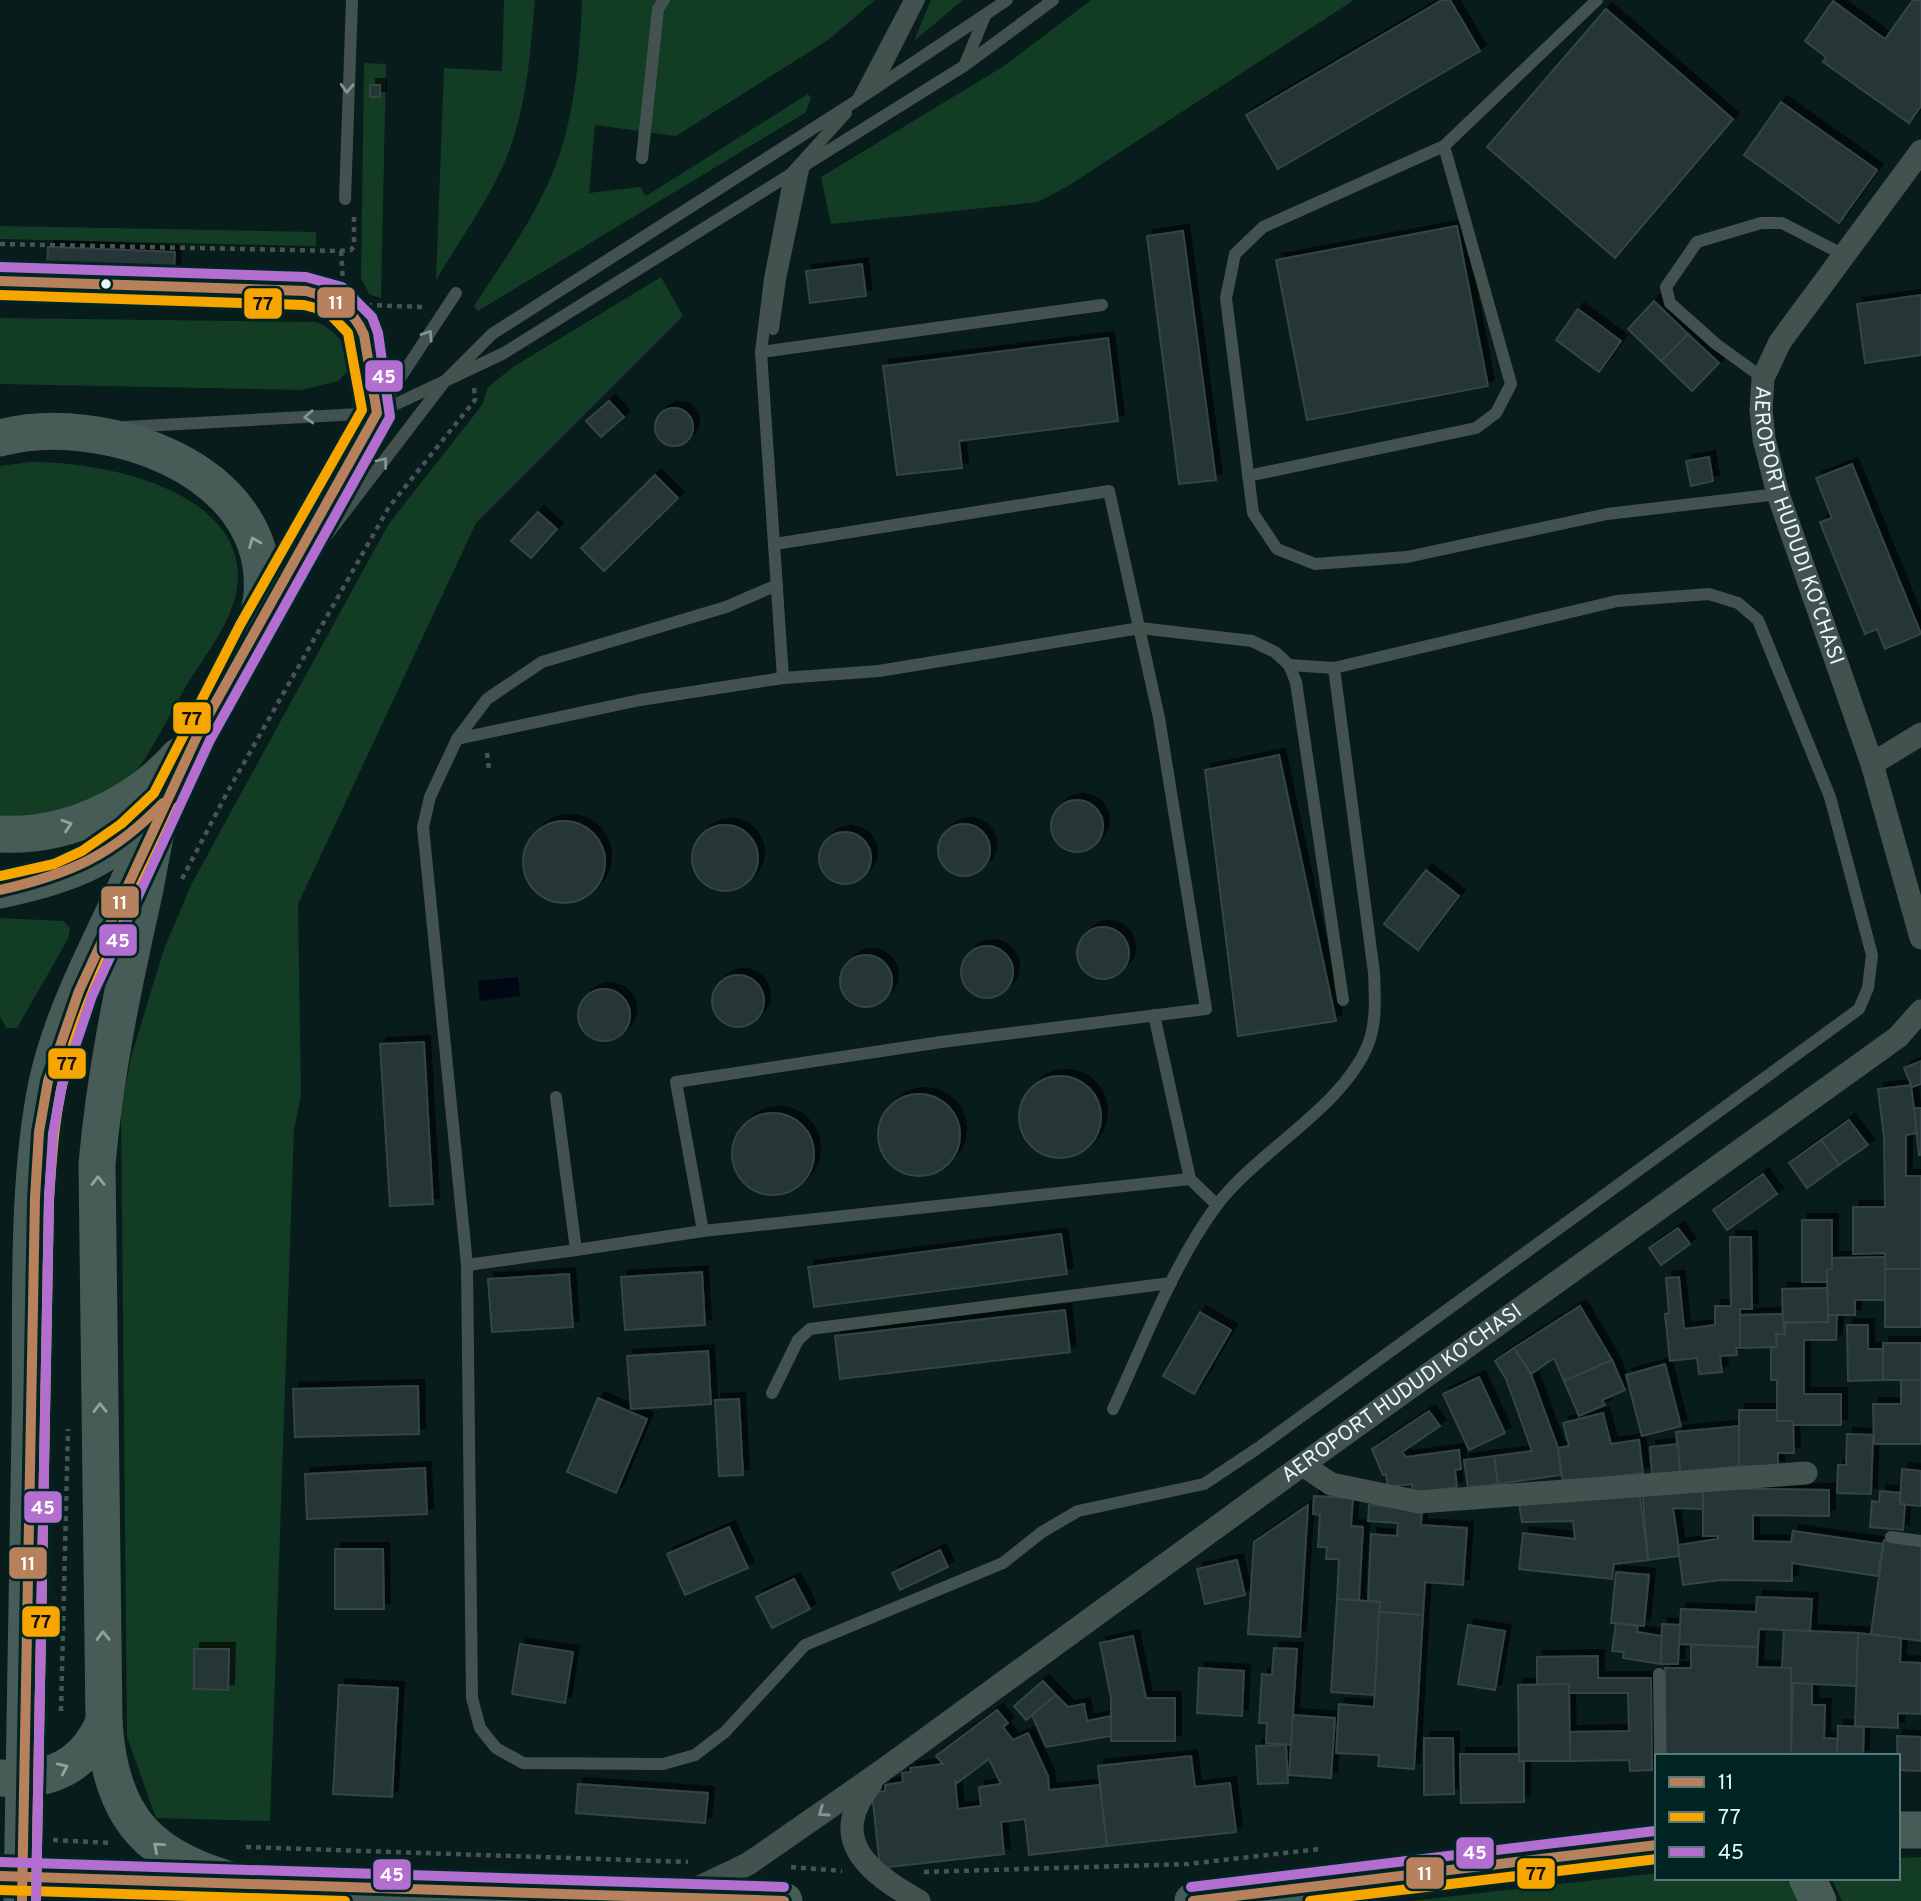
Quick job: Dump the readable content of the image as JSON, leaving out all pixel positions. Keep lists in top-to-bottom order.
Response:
{
  "streets": {
    "street": ["AEROPORT HUDUDI KO'CHASI"]
  },
  "lines": ["transit line 45", "transit line 11", "transit line 77"],
  "legend": ["11", "77", "45"]
}
